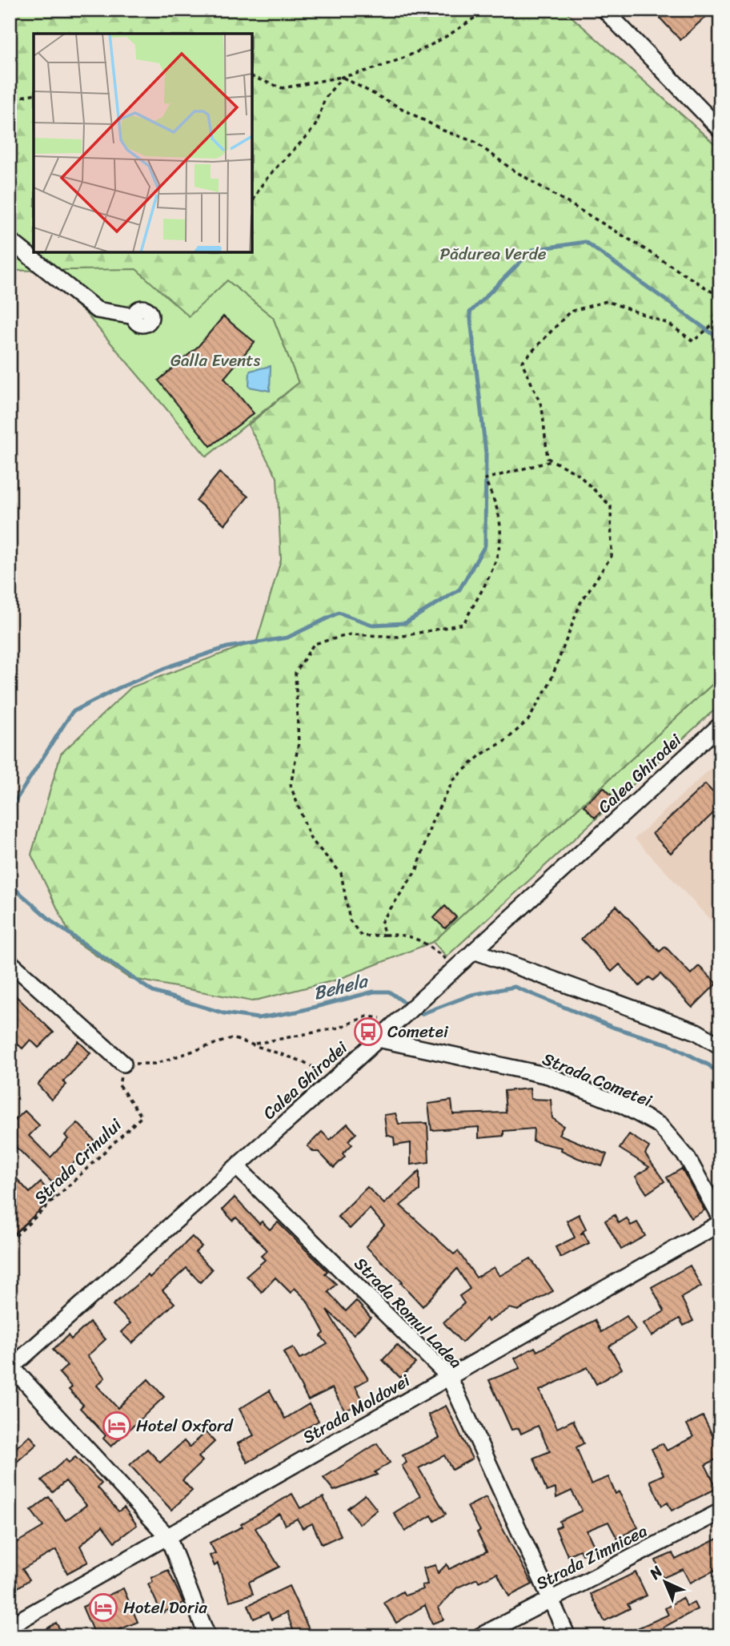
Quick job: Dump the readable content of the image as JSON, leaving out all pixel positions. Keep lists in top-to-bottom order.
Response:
{
  "streets": {
    "street": [
      "Calea Ghirodei",
      "Strada Cometei",
      "Strada Romul Ladea",
      "Strada Moldovei",
      "Strada Zimnicea"
    ],
    "path": ["Strada Crinului"]
  },
  "crossings": [
    ["Calea Ghirodei", "Strada Cometei"],
    ["Calea Ghirodei", "Strada Romul Ladea"],
    ["Strada Romul Ladea", "Strada Moldovei"],
    ["Strada Romul Ladea", "Strada Zimnicea"]
  ],
  "water": ["Behela"],
  "parks": ["Pădurea Verde", "Galla Events"],
  "places": {
    "bus stop": ["Cometei"],
    "hotel": ["Hotel Oxford", "Hotel Doria"]
  },
  "north": "top left"
}
